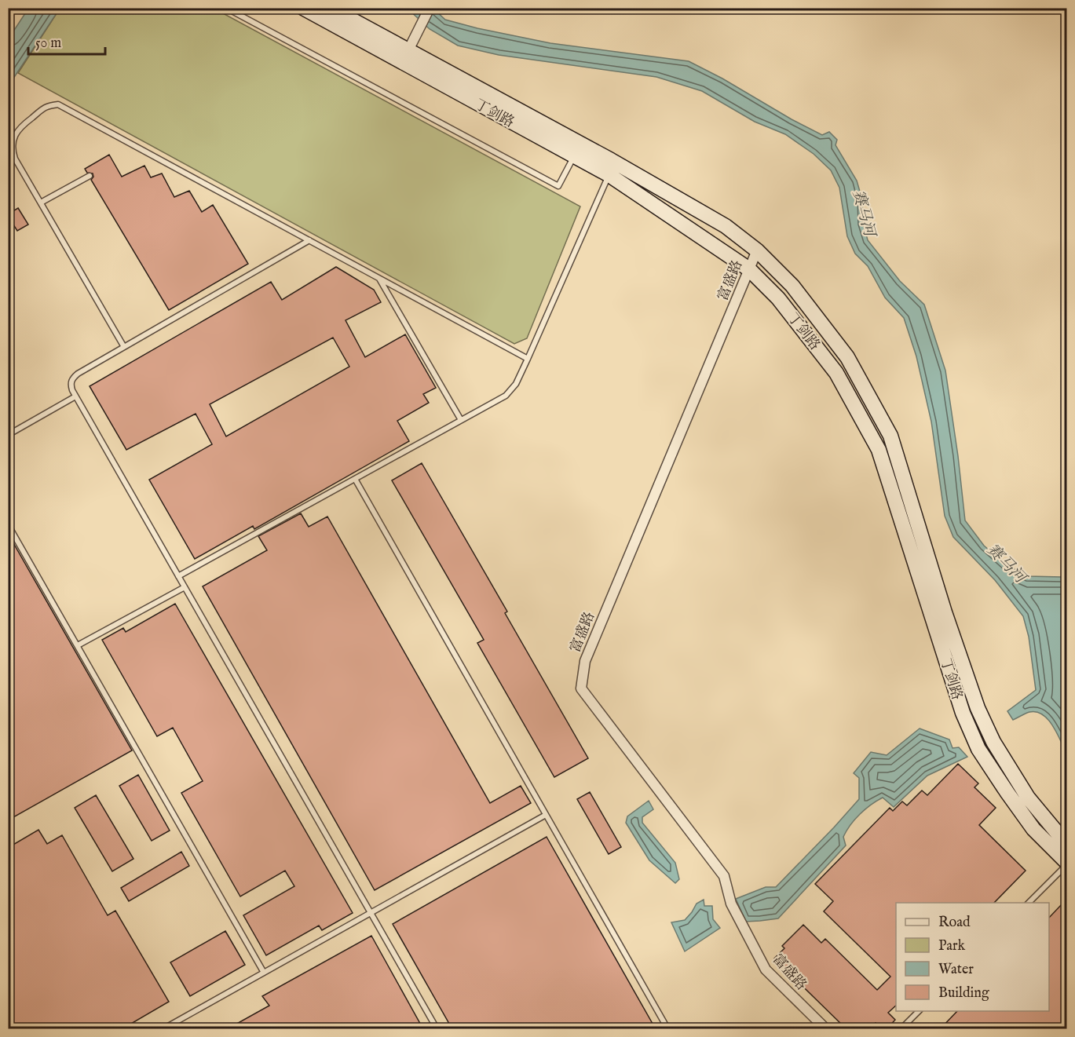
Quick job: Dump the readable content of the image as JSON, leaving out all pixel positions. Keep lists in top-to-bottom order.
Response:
{
  "streets": {
    "main road": ["丁剑路"],
    "street": ["富盛路"]
  },
  "crossings": [
    ["丁剑路", "富盛路"]
  ],
  "water": ["赛马河"],
  "legend": [
    "Road",
    "Park",
    "Water",
    "Building"
  ],
  "scale_bar": "50 m"
}
